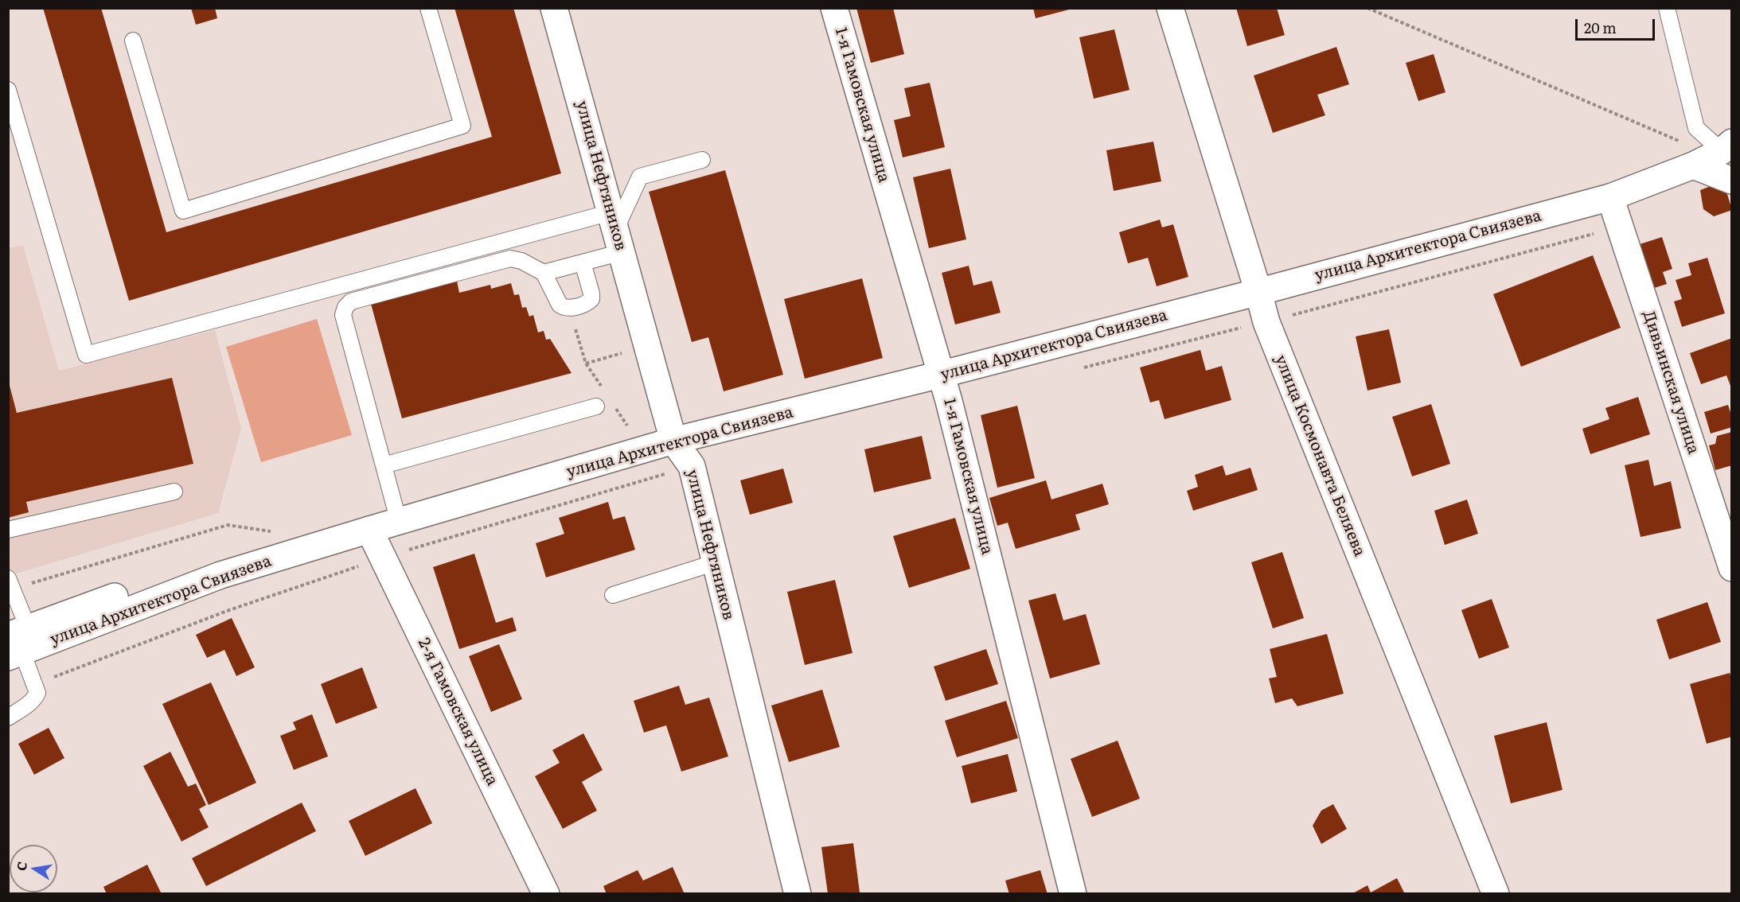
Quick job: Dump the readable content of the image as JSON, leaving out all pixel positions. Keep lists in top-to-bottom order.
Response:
{
  "streets": {
    "street": [
      "1-я Гамовская улица",
      "улица Нефтяников",
      "улица Архитектора Свиязева",
      "Дивьинская улица",
      "улица Космонавта Беляева",
      "2-я Гамовская улица"
    ]
  },
  "crossings": [
    ["1-я Гамовская улица", "улица Архитектора Свиязева"],
    ["улица Нефтяников", "улица Архитектора Свиязева"],
    ["улица Архитектора Свиязева", "Дивьинская улица"],
    ["улица Архитектора Свиязева", "улица Космонавта Беляева"],
    ["улица Архитектора Свиязева", "2-я Гамовская улица"]
  ],
  "scale_bar": "20 m",
  "north": "left"
}
